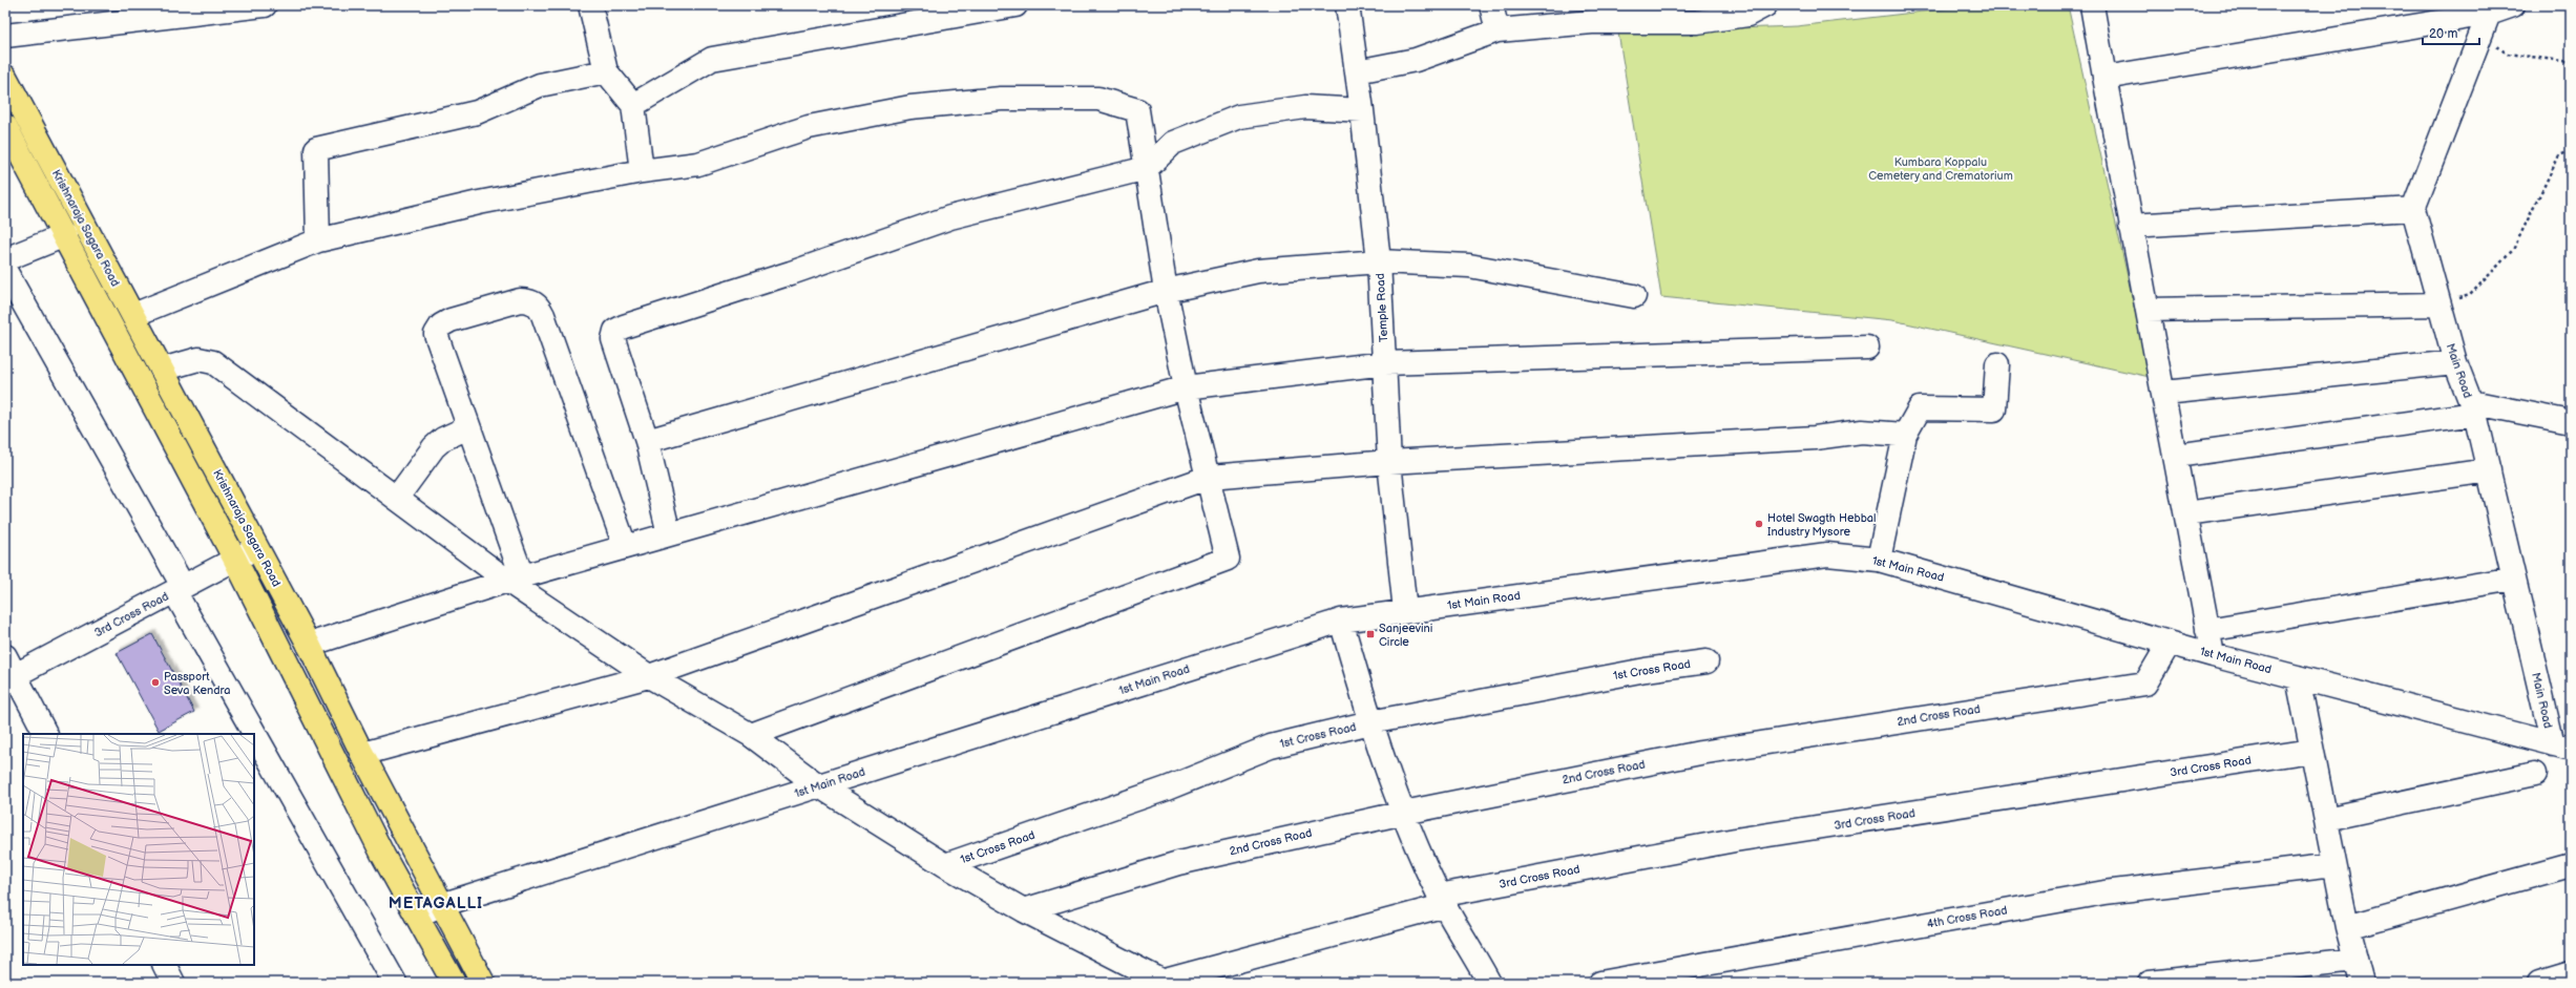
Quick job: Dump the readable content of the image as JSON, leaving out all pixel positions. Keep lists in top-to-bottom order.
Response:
{
  "streets": {
    "main road": ["Krishnaraja Sagara Road"],
    "street": [
      "Temple Road",
      "Main Road",
      "1st Main Road",
      "3rd Cross Road",
      "1st Cross Road",
      "2nd Cross Road",
      "4th Cross Road"
    ]
  },
  "crossings": [
    ["Krishnaraja Sagara Road", "1st Main Road"],
    ["Krishnaraja Sagara Road", "3rd Cross Road"],
    ["Temple Road", "1st Main Road"],
    ["Main Road", "1st Main Road"],
    ["1st Main Road", "2nd Cross Road"]
  ],
  "districts": ["METAGALLI"],
  "parks": ["Kumbara Koppalu Cemetery and Crematorium"],
  "places": {
    "other": ["Hotel Swagth Hebbal Industry Mysore", "Passport Seva Kendra"],
    "transit": ["Sanjeevini Circle"]
  },
  "scale_bar": "20 m"
}
